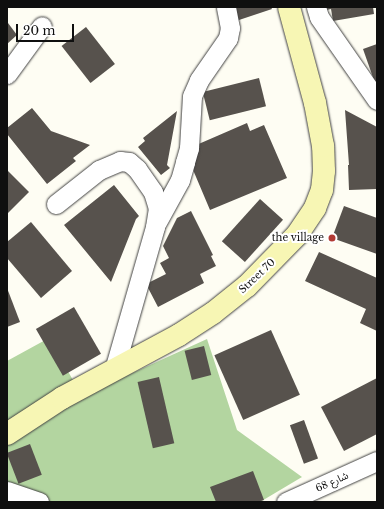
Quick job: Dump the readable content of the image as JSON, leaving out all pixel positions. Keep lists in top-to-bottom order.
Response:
{
  "streets": {
    "street": ["Street 70", "شارع 68"]
  },
  "places": ["the village"],
  "scale_bar": "20 m"
}
